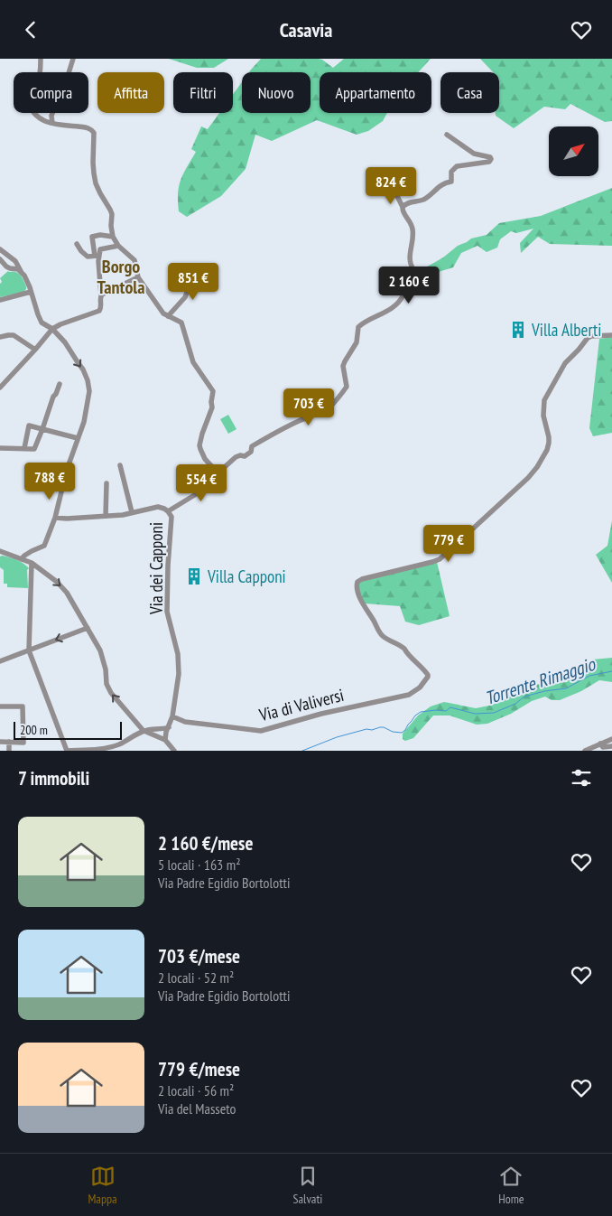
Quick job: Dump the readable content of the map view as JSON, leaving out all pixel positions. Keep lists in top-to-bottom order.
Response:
{
  "streets": {
    "street": ["Via dei Capponi", "Via di Valiversi"]
  },
  "crossings": [
    ["Via dei Capponi", "Via di Valiversi"]
  ],
  "districts": ["Borgo Tantola"],
  "water": ["Torrente Rimaggio"],
  "places": {
    "building": ["Villa Alberti", "Villa Capponi"]
  },
  "scale_bar": "200 m",
  "north": "top right",
  "page": {
    "header": "Casavia",
    "chip": [
      "Compra",
      "Affitta",
      "Filtri",
      "Nuovo",
      "Appartamento",
      "Casa"
    ],
    "price": [
      "824 €",
      "851 €",
      "2 160 €",
      "703 €",
      "788 €",
      "554 €",
      "779 €"
    ],
    "scale": "200 m",
    "heading": "7 immobili",
    "list": [
      {
        "name": "2 160 €/mese",
        "note": "5 locali · 163 m² · Via Padre Egidio Bortolotti"
      },
      {
        "name": "703 €/mese",
        "note": "2 locali · 52 m² · Via Padre Egidio Bortolotti"
      },
      {
        "name": "779 €/mese",
        "note": "2 locali · 56 m² · Via del Masseto"
      }
    ],
    "tabs": ["Mappa", "Salvati", "Home"]
  }
}
